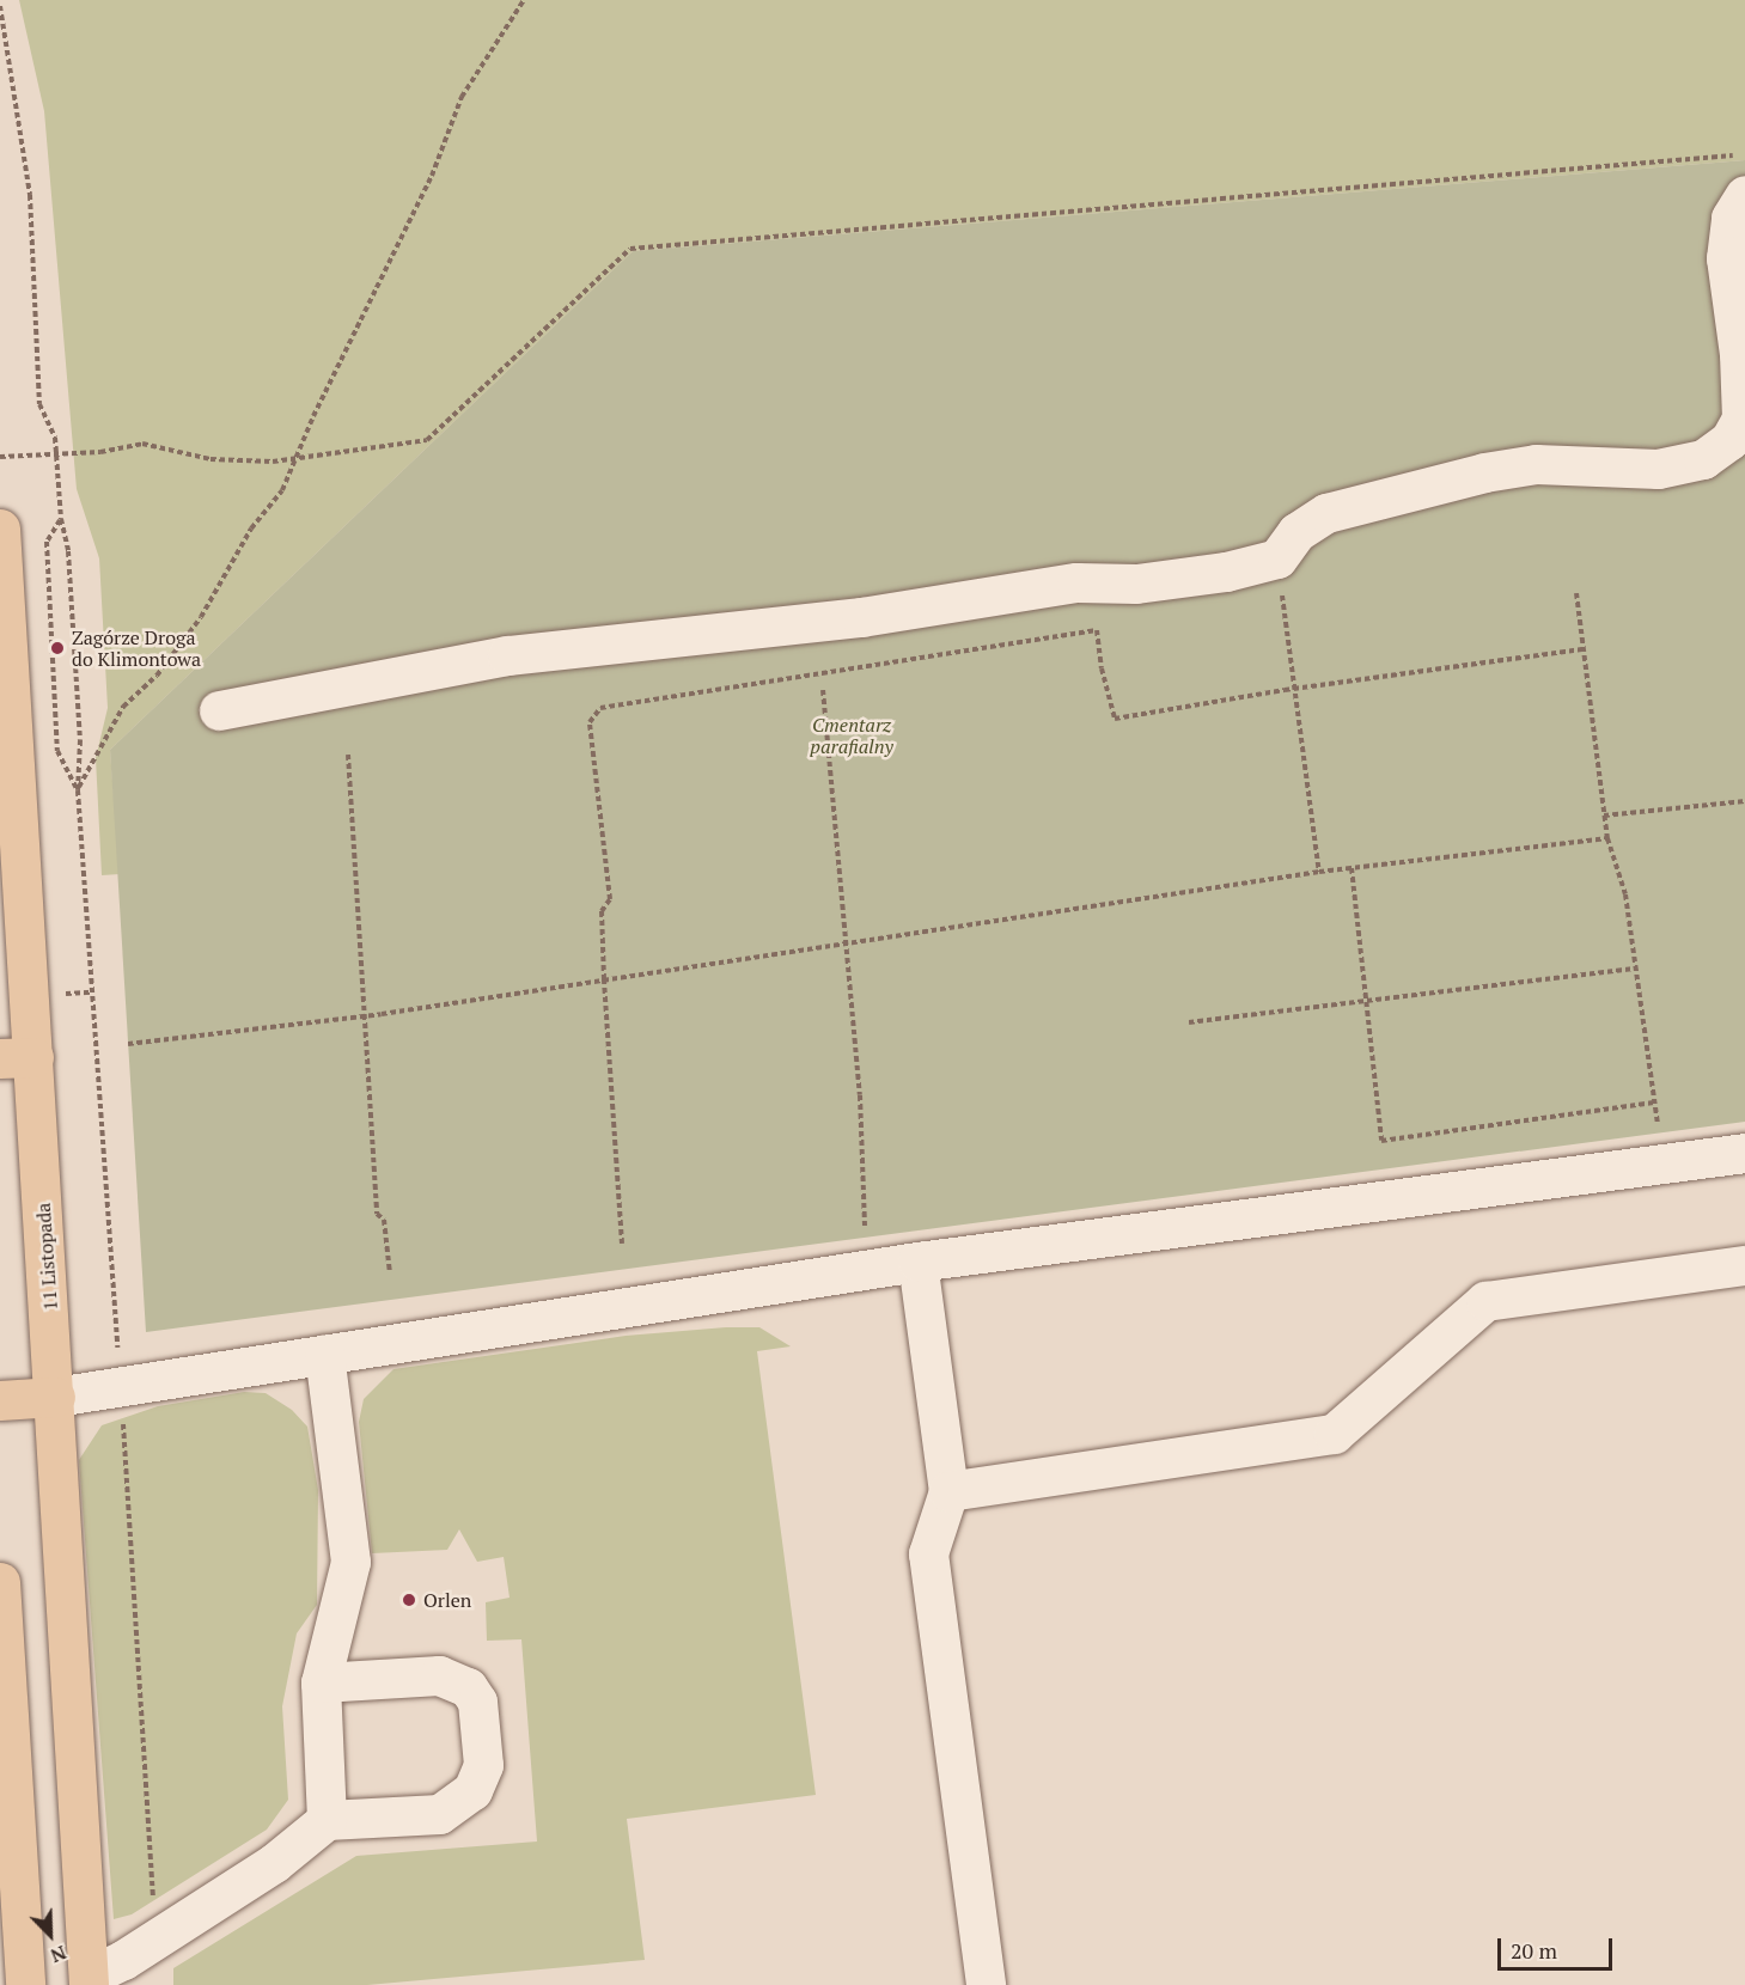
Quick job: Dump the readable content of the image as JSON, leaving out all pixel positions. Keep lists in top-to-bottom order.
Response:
{
  "streets": {
    "main road": ["11 Listopada"]
  },
  "parks": ["Cmentarz parafialny"],
  "places": ["Zagórze Droga do Klimontowa", "Orlen"],
  "scale_bar": "20 m",
  "north": "bottom right"
}
